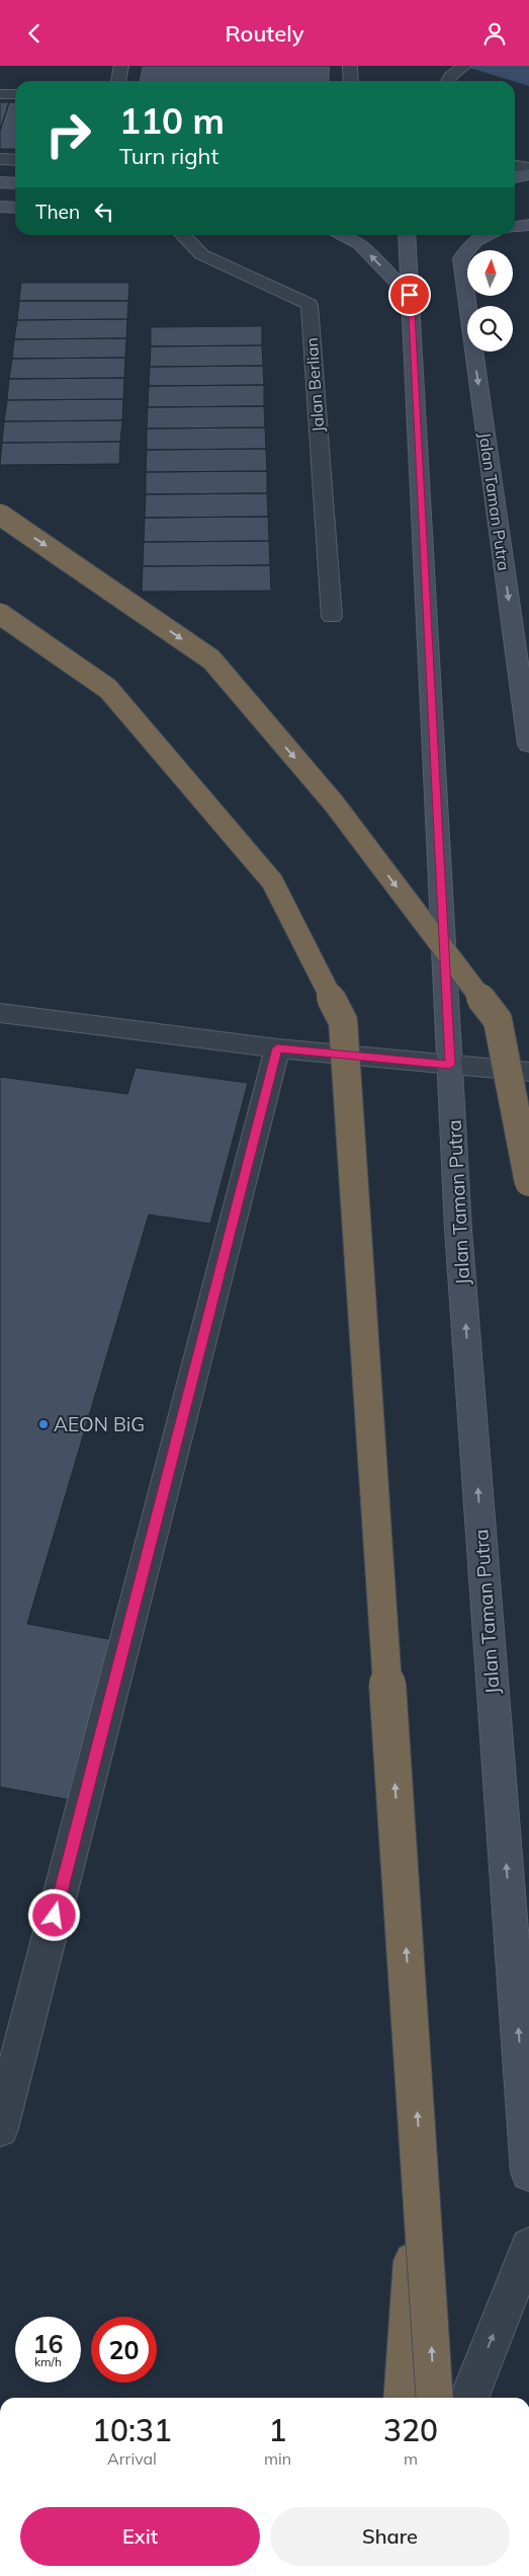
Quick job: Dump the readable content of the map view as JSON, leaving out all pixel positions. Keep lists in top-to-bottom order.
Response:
{
  "streets": {
    "street": ["Jalan Berlian", "Jalan Taman Putra"]
  },
  "places": ["AEON BiG"],
  "north": "top",
  "page": {
    "header": "Routely",
    "turn": ["110 m", "Turn right"],
    "then": "Then",
    "speed": "16 km/h",
    "limit": "20",
    "eta": [
      "10:31",
      "Arrival",
      "1",
      "min",
      "320",
      "m"
    ],
    "buttons": ["Exit", "Share"]
  }
}
